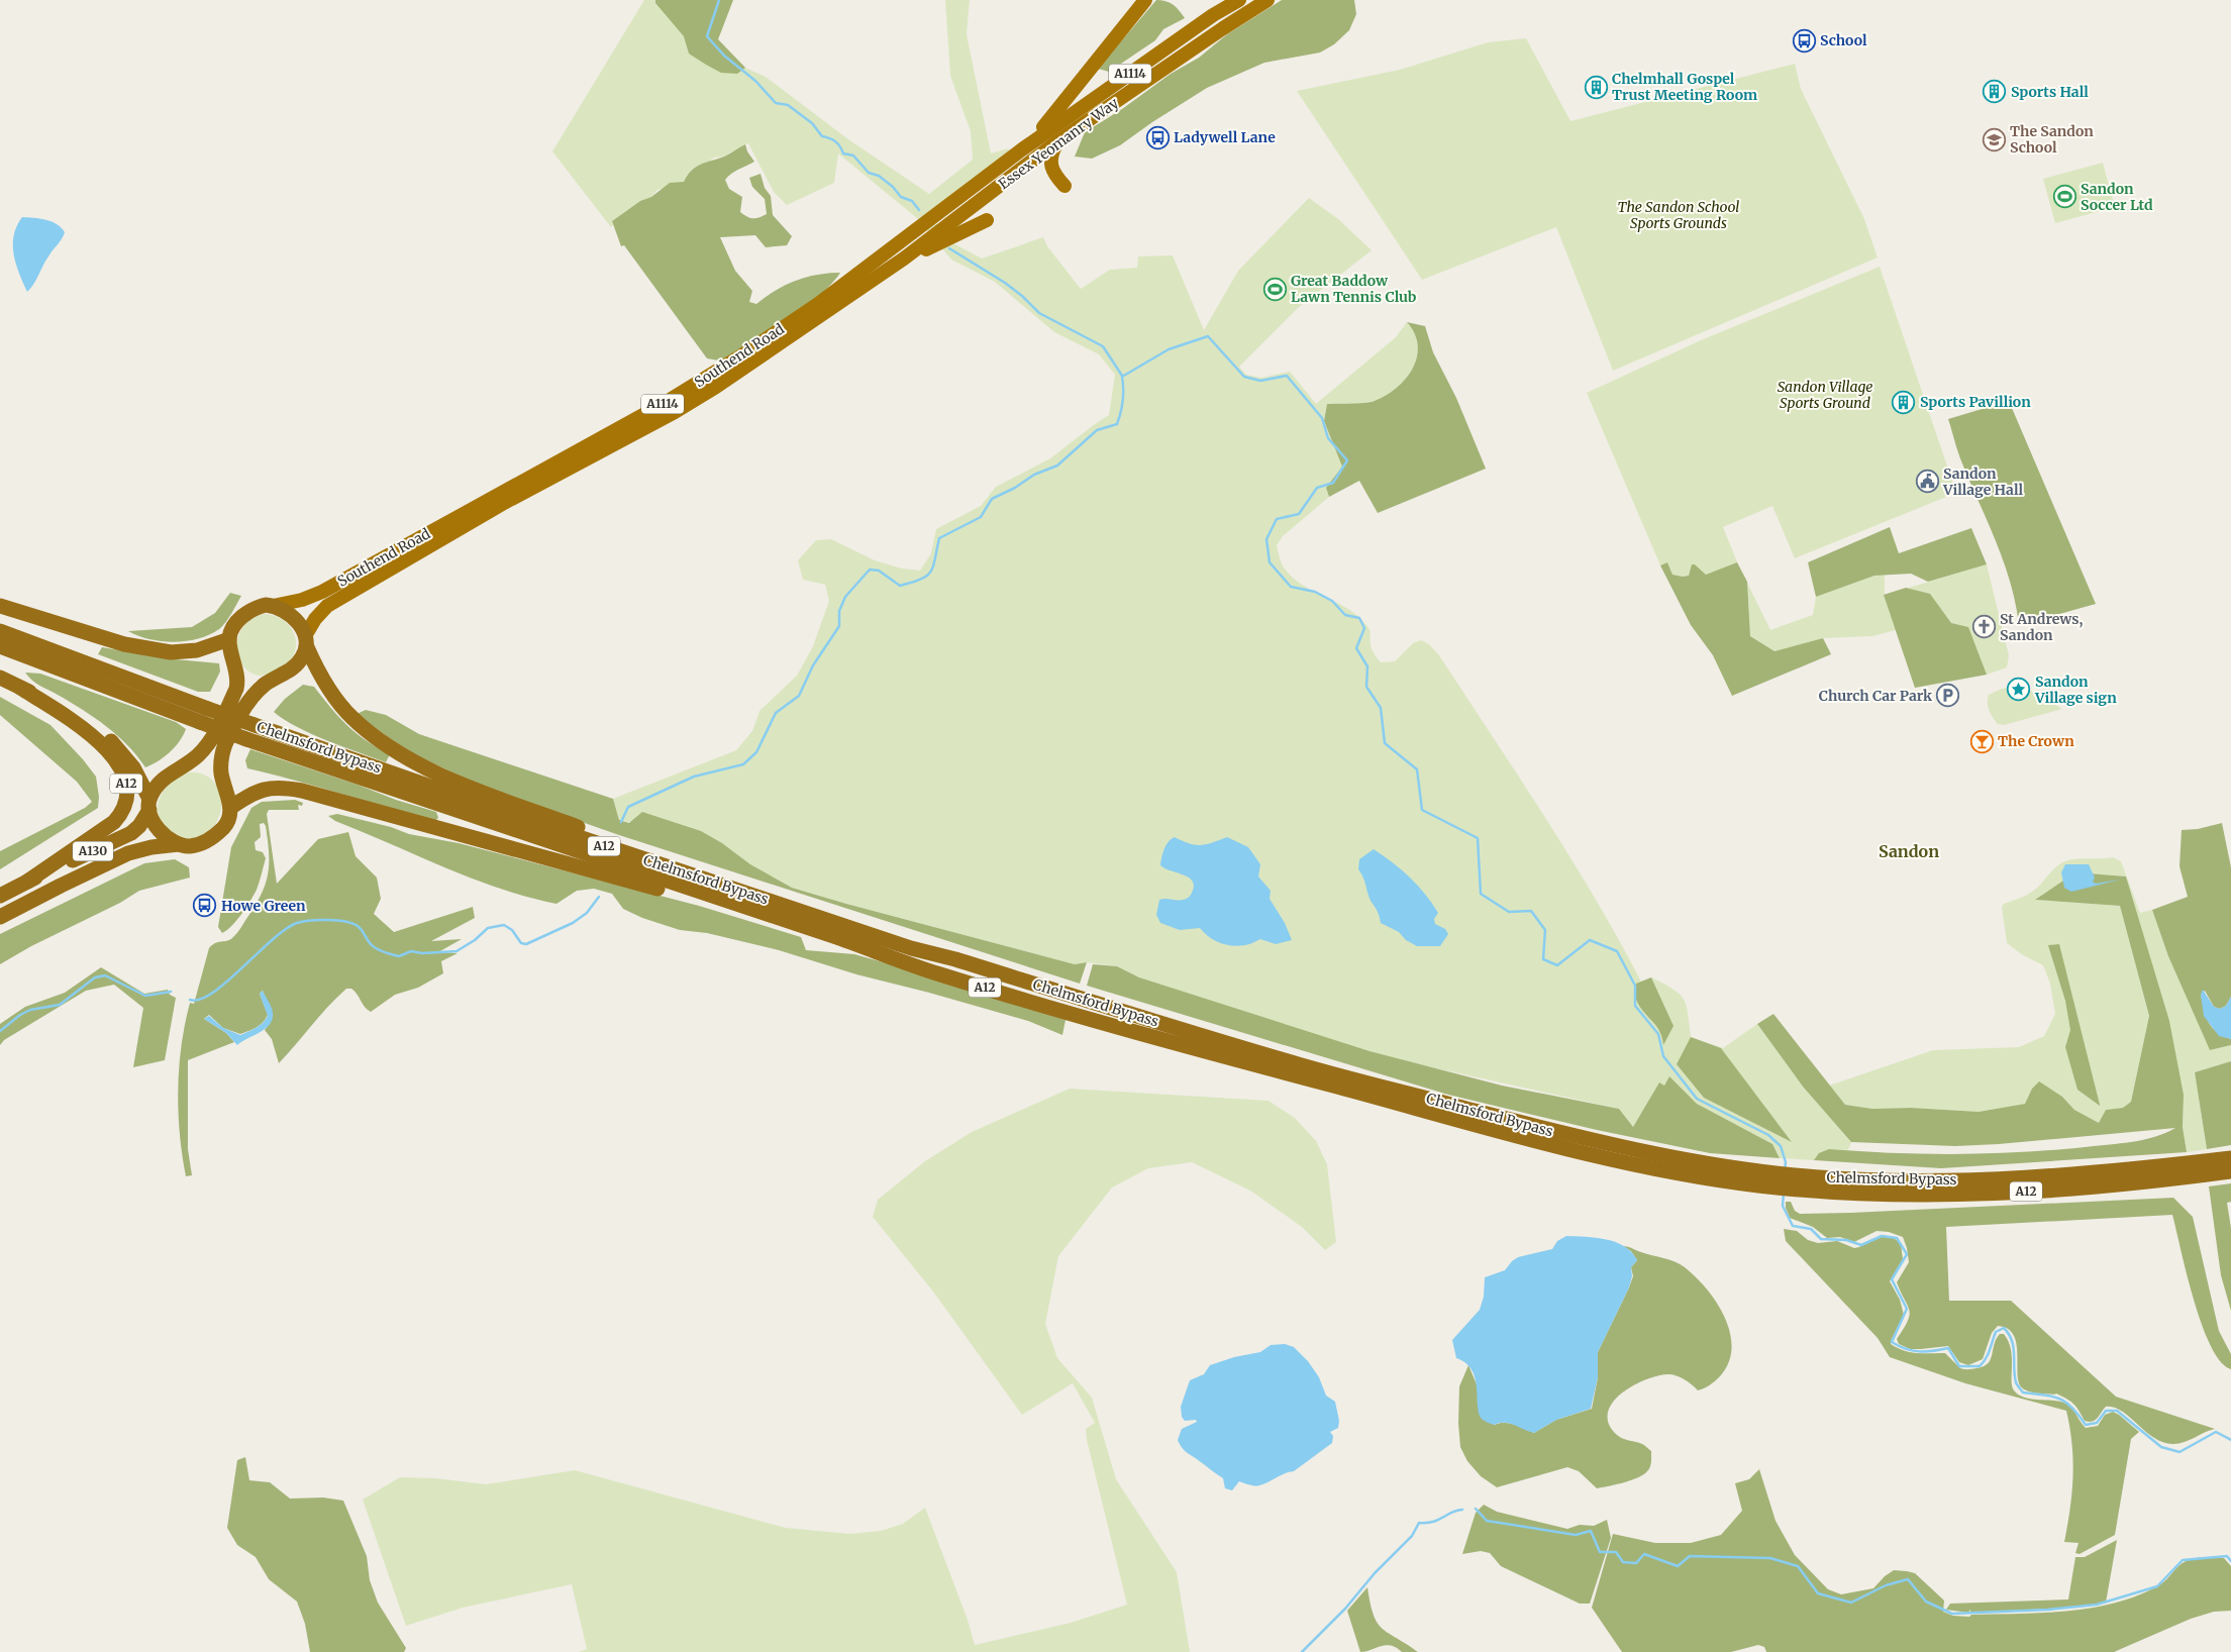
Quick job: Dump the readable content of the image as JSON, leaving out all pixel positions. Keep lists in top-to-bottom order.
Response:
{
  "streets": {
    "highway": ["Chelmsford Bypass", "A12", "A130"],
    "main road": ["A1114", "Essex Yeomanry Way", "Southend Road"]
  },
  "crossings": [
    ["Essex Yeomanry Way", "Southend Road"],
    ["Southend Road", "A12"],
    ["Chelmsford Bypass", "A12"],
    ["A12", "A130"]
  ],
  "districts": ["Sandon"],
  "parks": ["The Sandon School Sports Grounds", "Sandon Village Sports Ground"],
  "places": {
    "bus stop": ["School", "Ladywell Lane", "Howe Green"],
    "building": ["Chelmhall Gospel Trust Meeting Room", "Sports Hall", "Sports Pavillion"],
    "school or university": ["The Sandon School"],
    "sports": ["Sandon Soccer Ltd", "Great Baddow Lawn Tennis Club"],
    "public building": ["Sandon Village Hall"],
    "church": ["St Andrews, Sandon"],
    "place": ["Sandon Village sign"],
    "parking": ["Church Car Park"],
    "bar": ["The Crown"]
  }
}
